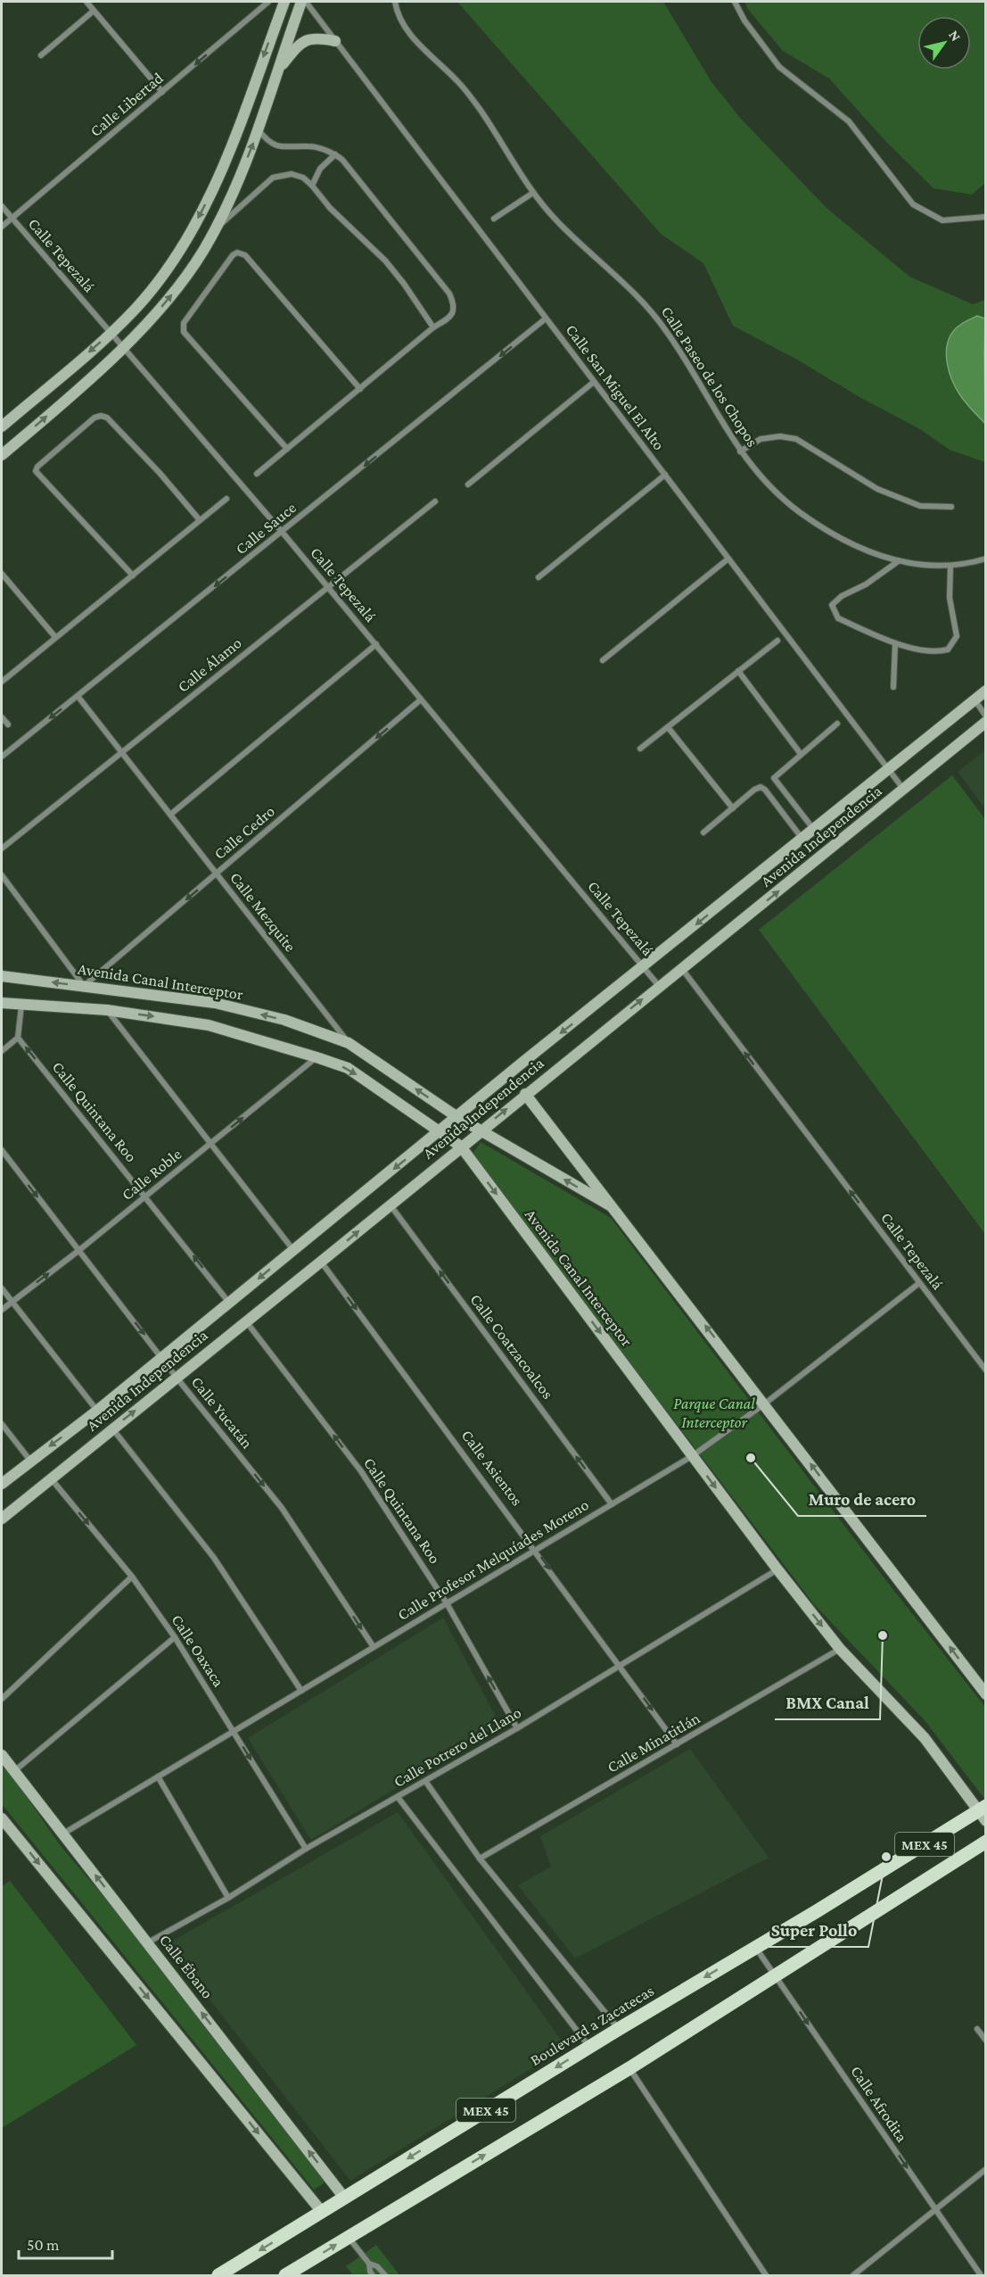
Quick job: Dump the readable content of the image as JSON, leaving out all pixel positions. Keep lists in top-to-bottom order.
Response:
{
  "streets": {
    "main road": [
      "Avenida Independencia",
      "Avenida Canal Interceptor",
      "MEX 45",
      "Calle Ébano",
      "Boulevard a Zacatecas"
    ],
    "street": [
      "Calle Libertad",
      "Calle Tepezalá",
      "Calle Paseo de los Chopos",
      "Calle San Miguel El Alto",
      "Calle Sauce",
      "Calle Álamo",
      "Calle Cedro",
      "Calle Mezquite",
      "Calle Quintana Roo",
      "Calle Roble",
      "Calle Coatzacoalcos",
      "Calle Yucatán",
      "Calle Asientos",
      "Calle Profesor Melquíades Moreno",
      "Calle Oaxaca",
      "Calle Minatitlán",
      "Calle Potrero del Llano",
      "Calle Afrodita"
    ]
  },
  "crossings": [
    ["Calle Libertad", "Calle Tepezalá"],
    ["Calle Tepezalá", "Calle Sauce"],
    ["Calle Tepezalá", "Calle Álamo"],
    ["Calle Tepezalá", "Calle Cedro"],
    ["Calle Tepezalá", "Avenida Independencia"],
    ["Calle Tepezalá", "Calle Profesor Melquíades Moreno"],
    ["Calle San Miguel El Alto", "Calle Sauce"],
    ["Calle San Miguel El Alto", "Avenida Independencia"],
    ["Calle Sauce", "Calle Mezquite"],
    ["Calle Álamo", "Calle Mezquite"],
    ["Calle Cedro", "Calle Mezquite"],
    ["Calle Cedro", "Avenida Canal Interceptor"],
    ["Avenida Independencia", "Avenida Canal Interceptor"],
    ["Avenida Independencia", "Calle Quintana Roo"],
    ["Avenida Independencia", "Calle Coatzacoalcos"],
    ["Avenida Independencia", "Calle Yucatán"],
    ["Avenida Independencia", "Calle Asientos"],
    ["Avenida Independencia", "Calle Oaxaca"],
    ["Calle Mezquite", "Avenida Canal Interceptor"],
    ["Avenida Canal Interceptor", "Calle Roble"],
    ["Avenida Canal Interceptor", "Calle Profesor Melquíades Moreno"],
    ["Avenida Canal Interceptor", "Calle Minatitlán"],
    ["Avenida Canal Interceptor", "Calle Potrero del Llano"],
    ["Avenida Canal Interceptor", "Boulevard a Zacatecas"],
    ["Calle Quintana Roo", "Calle Roble"],
    ["Calle Quintana Roo", "Calle Profesor Melquíades Moreno"],
    ["Calle Quintana Roo", "Calle Potrero del Llano"],
    ["Calle Roble", "Calle Yucatán"],
    ["Calle Coatzacoalcos", "Calle Profesor Melquíades Moreno"],
    ["Calle Yucatán", "Calle Profesor Melquíades Moreno"],
    ["Calle Asientos", "Calle Profesor Melquíades Moreno"],
    ["Calle Asientos", "Calle Minatitlán"],
    ["Calle Asientos", "Calle Potrero del Llano"],
    ["Calle Profesor Melquíades Moreno", "Calle Oaxaca"],
    ["Calle Profesor Melquíades Moreno", "Calle Ébano"],
    ["Calle Oaxaca", "Calle Potrero del Llano"],
    ["Calle Potrero del Llano", "Calle Ébano"],
    ["MEX 45", "Calle Afrodita"],
    ["Calle Ébano", "Boulevard a Zacatecas"],
    ["Boulevard a Zacatecas", "Calle Afrodita"]
  ],
  "one_way": [
    "Calle Libertad",
    "Calle Sauce",
    "Calle Cedro",
    "Calle Quintana Roo",
    "Calle Roble",
    "Calle Coatzacoalcos",
    "Calle Yucatán",
    "Calle Asientos",
    "Calle Oaxaca",
    "Calle Afrodita"
  ],
  "parks": ["Parque Canal Interceptor"],
  "places": ["Muro de acero", "BMX Canal", "Super Pollo"],
  "scale_bar": "50 m",
  "north": "top right"
}
